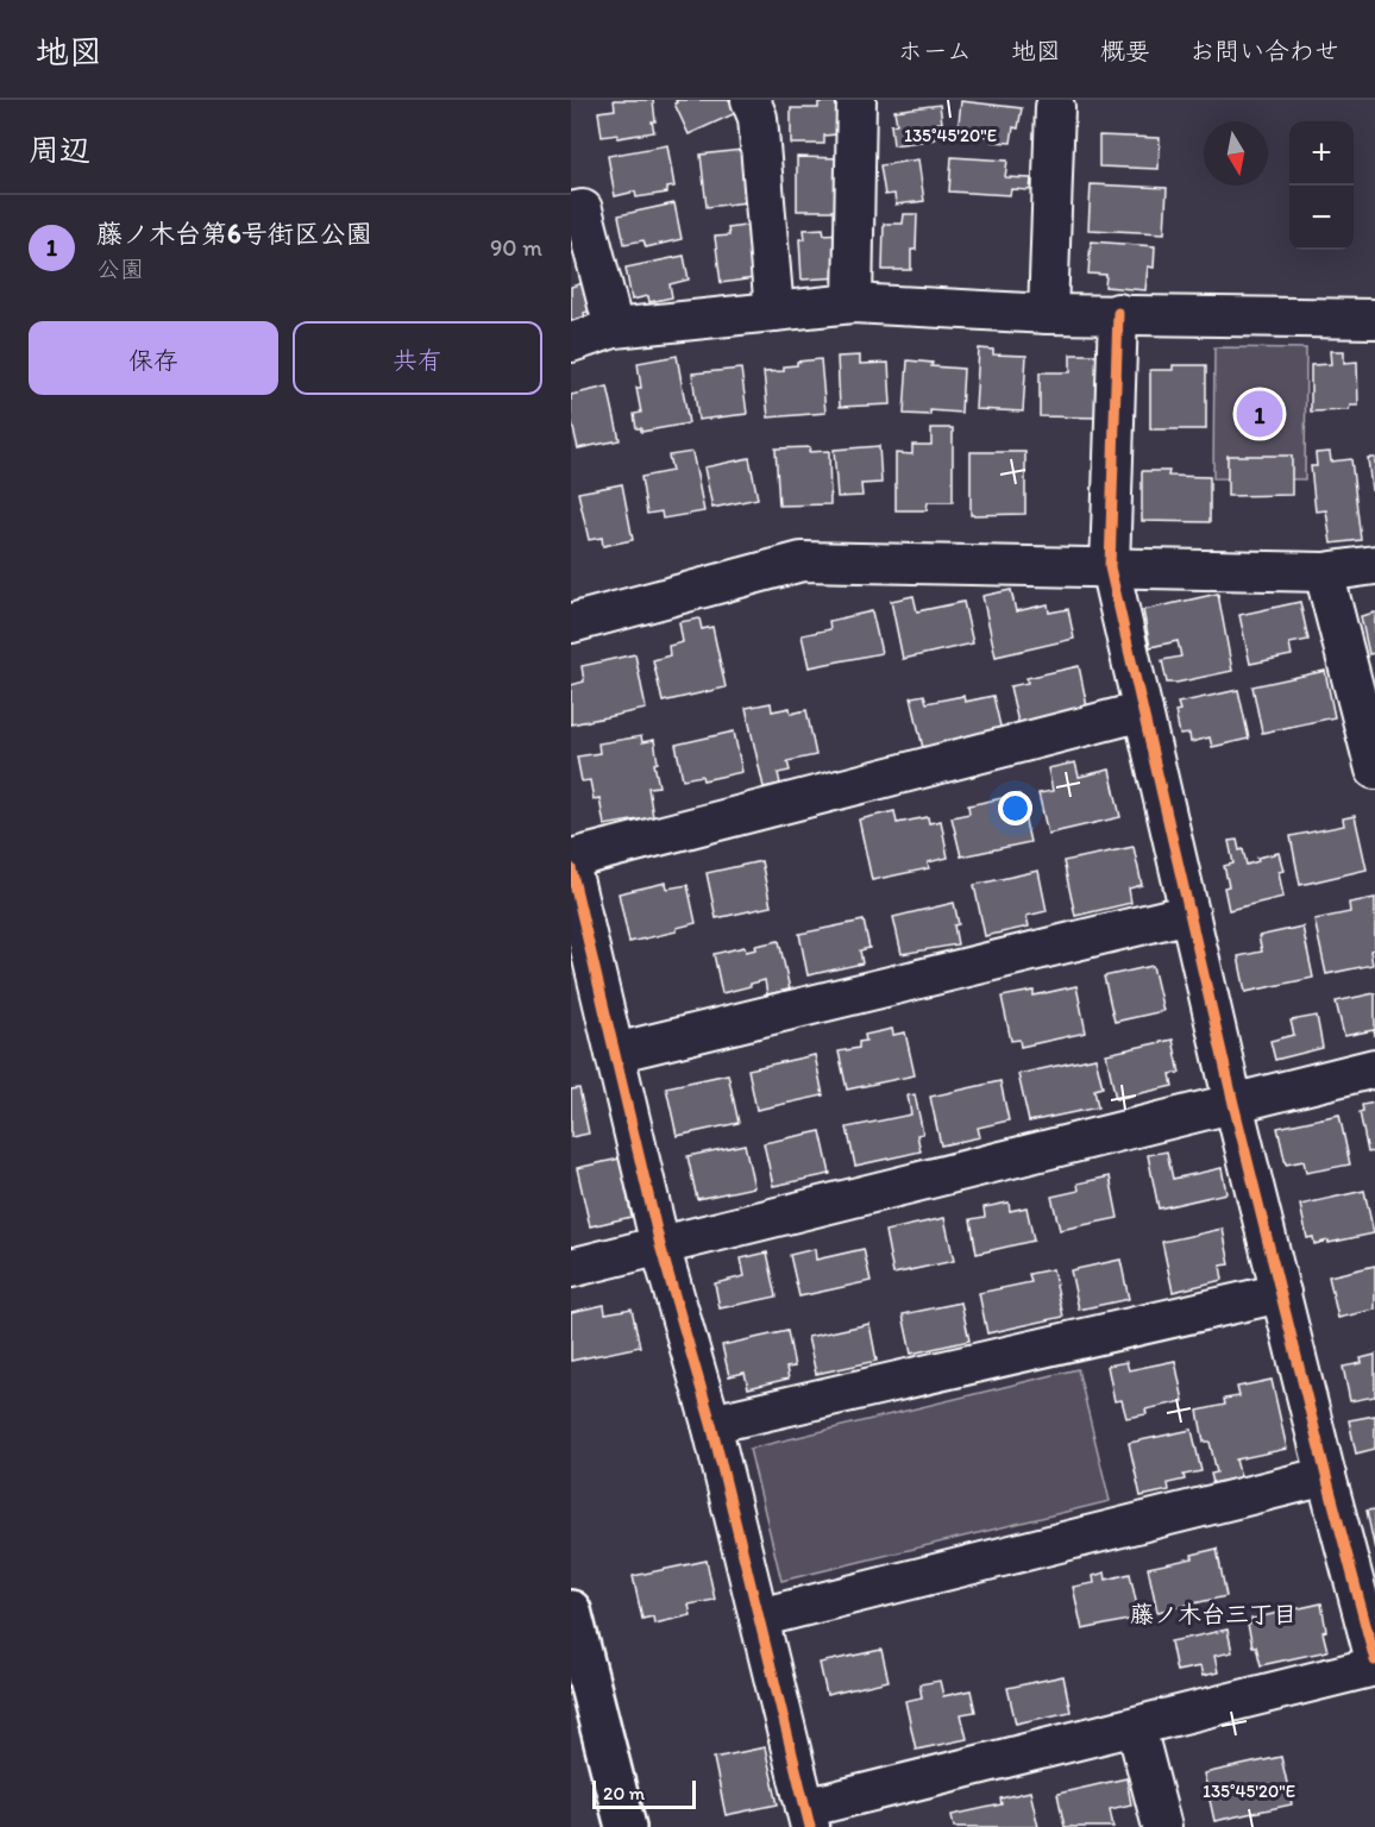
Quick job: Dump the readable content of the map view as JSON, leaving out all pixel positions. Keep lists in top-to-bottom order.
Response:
{
  "districts": ["藤ノ木台三丁目"],
  "scale_bar": "20 m",
  "north": "bottom",
  "page": {
    "header": "地図",
    "nav": [
      "ホーム",
      "地図",
      "概要",
      "お問い合わせ"
    ],
    "heading": "周辺",
    "map_buttons": ["+", "−"],
    "list": [
      {
        "mark": "1",
        "name": "藤ノ木台第6号街区公園",
        "note": "公園",
        "value": "90 m"
      }
    ],
    "buttons": ["保存", "共有"],
    "pins": "1",
    "scale": "20 m"
  },
  "coordinates": ["135°45'20\"E"]
}
